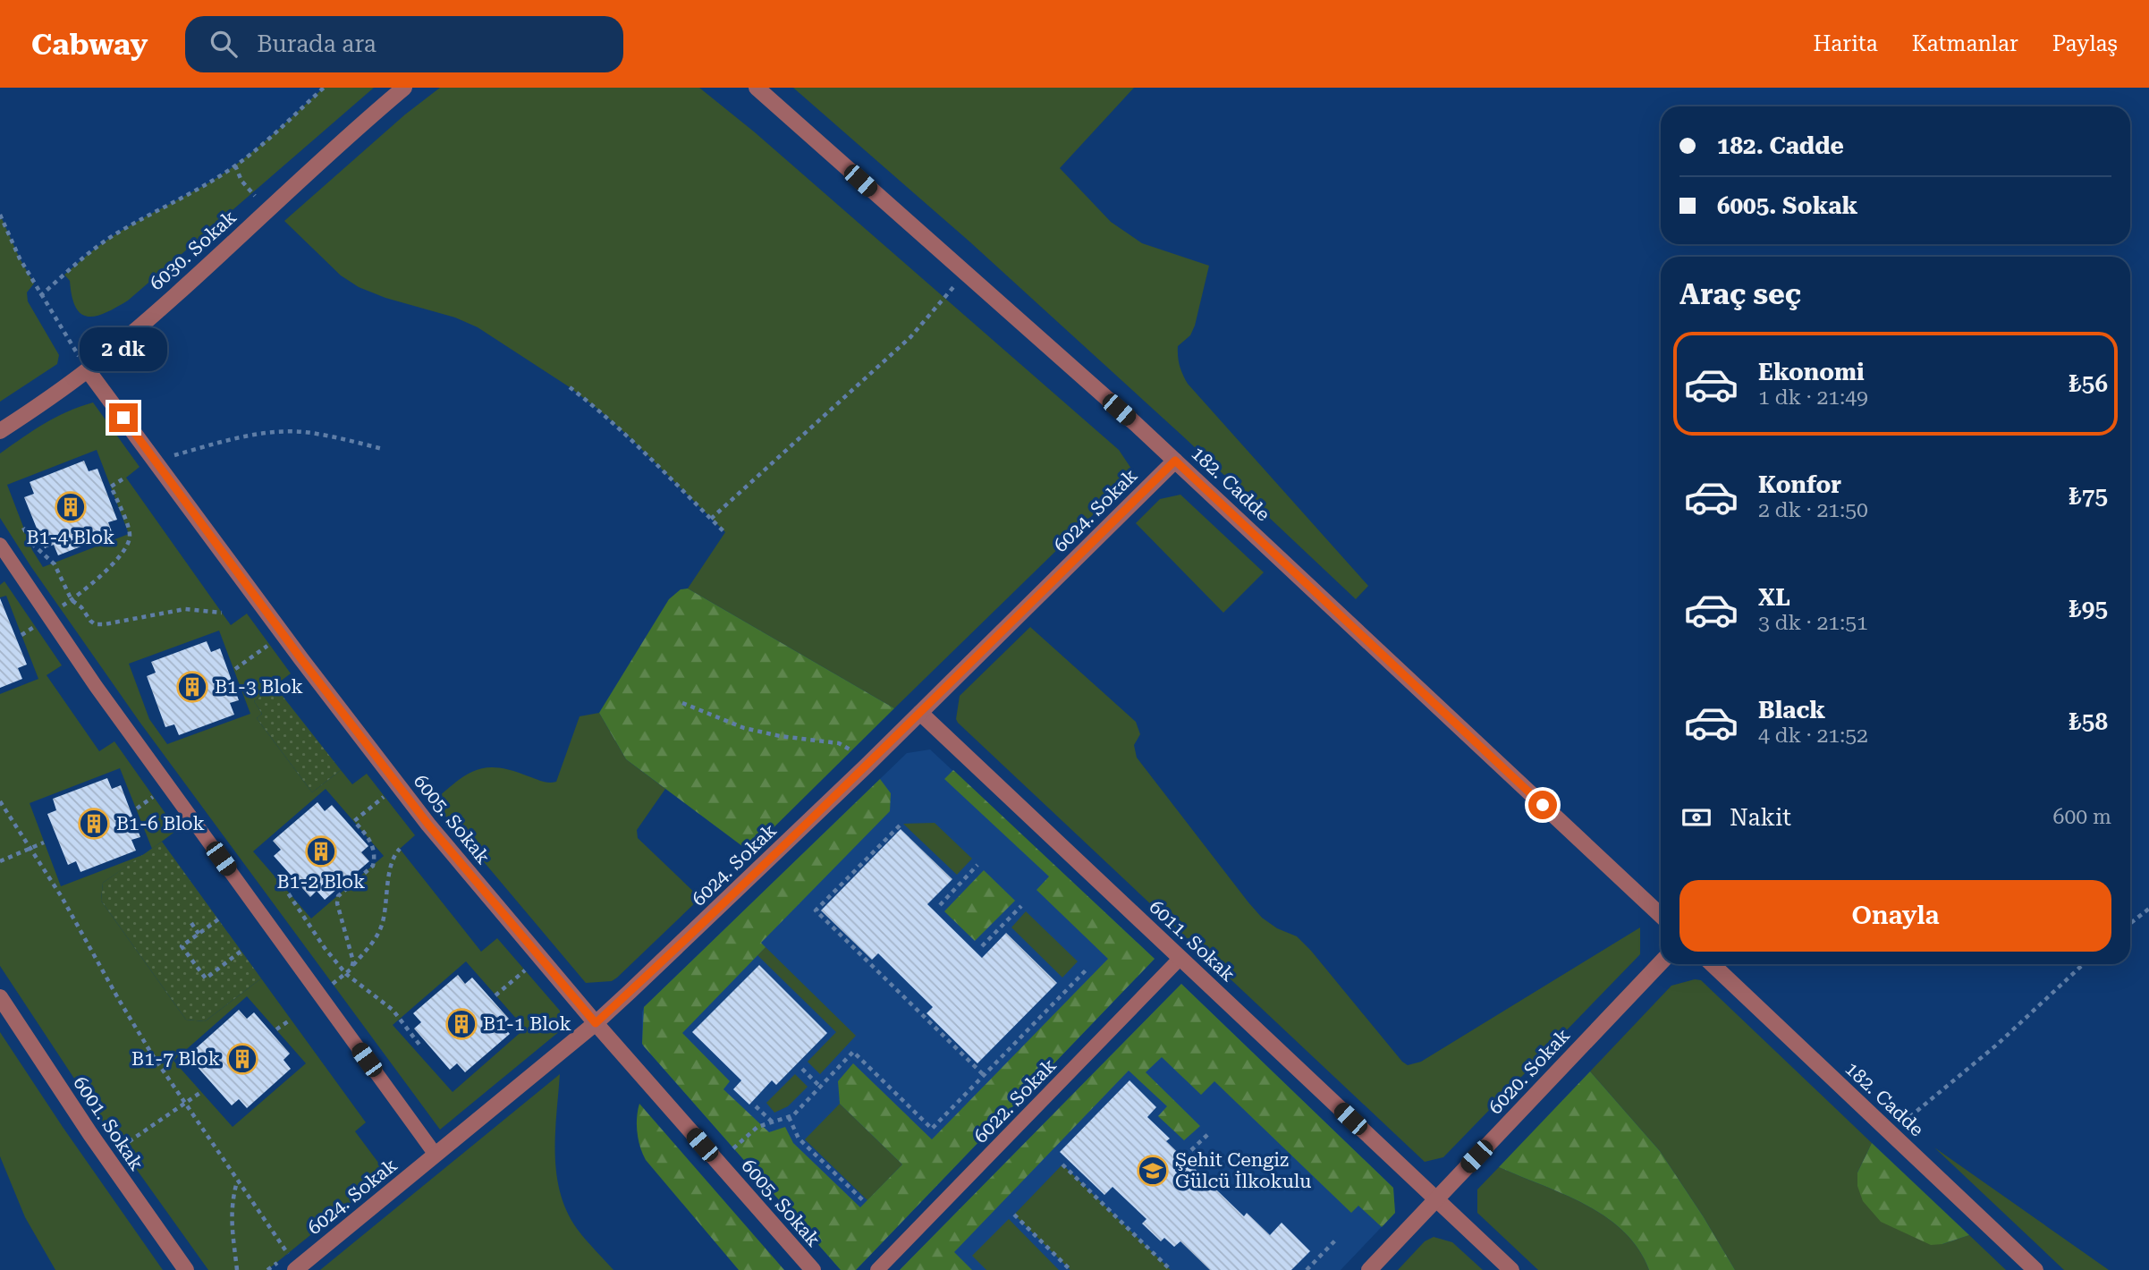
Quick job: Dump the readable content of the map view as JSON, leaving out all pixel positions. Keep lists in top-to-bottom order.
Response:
{
  "streets": {
    "street": [
      "6030. Sokak",
      "182. Cadde",
      "6024. Sokak",
      "6005. Sokak",
      "6011. Sokak",
      "6020. Sokak",
      "6001. Sokak"
    ],
    "lane": ["6022. Sokak"]
  },
  "crossings": [
    ["6030. Sokak", "6005. Sokak"],
    ["182. Cadde", "6024. Sokak"],
    ["6024. Sokak", "6005. Sokak"],
    ["6024. Sokak", "6011. Sokak"],
    ["6011. Sokak", "6020. Sokak"],
    ["6011. Sokak", "6022. Sokak"]
  ],
  "places": {
    "building": [
      "B1-4 Blok",
      "B1-3 Blok",
      "B1-6 Blok",
      "B1-2 Blok",
      "B1-1 Blok",
      "B1-7 Blok"
    ],
    "school or university": ["Şehit Cengiz Gülcü İlkokulu"]
  },
  "page": {
    "header": "Cabway",
    "search": "Burada ara",
    "nav": ["Harita", "Katmanlar", "Paylaş"],
    "banner": ["182. Cadde", "6005. Sokak"],
    "heading": "Araç seç",
    "bubble": "2 dk",
    "list": [
      {
        "name": "Ekonomi",
        "note": "1 dk · 21:49",
        "value": "₺56"
      },
      {
        "name": "Konfor",
        "note": "2 dk · 21:50",
        "value": "₺75"
      },
      {
        "name": "XL",
        "note": "3 dk · 21:51",
        "value": "₺95"
      },
      {
        "name": "Black",
        "note": "4 dk · 21:52",
        "value": "₺58"
      }
    ],
    "pay": ["Nakit", "600 m"],
    "buttons": "Onayla"
  }
}
